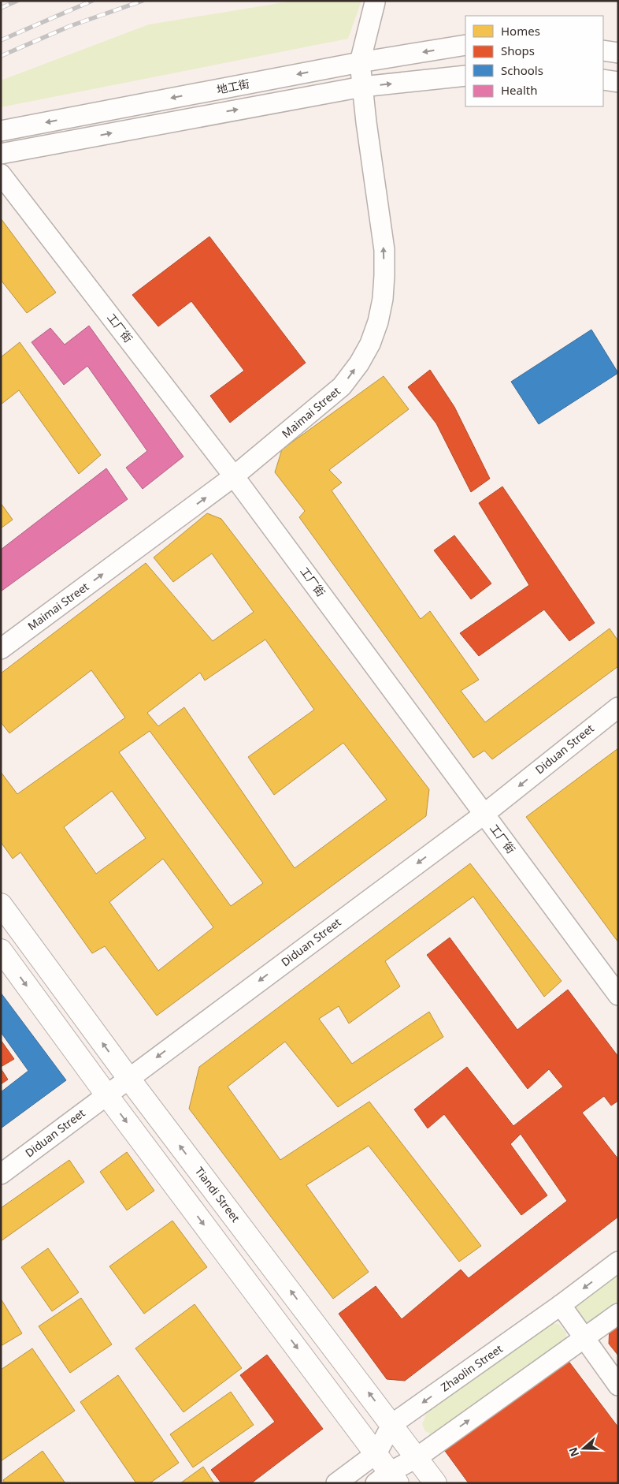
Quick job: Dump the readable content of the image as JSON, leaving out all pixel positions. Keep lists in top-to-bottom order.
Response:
{
  "streets": {
    "highway": ["Tiandi Street"],
    "main road": [
      "地工街",
      "工厂街",
      "Maimai Street",
      "Diduan Street",
      "Zhaolin Street"
    ]
  },
  "crossings": [
    ["地工街", "Maimai Street"],
    ["工厂街", "Maimai Street"],
    ["工厂街", "Diduan Street"],
    ["Diduan Street", "Tiandi Street"],
    ["Tiandi Street", "Zhaolin Street"]
  ],
  "one_way": ["Maimai Street", "Diduan Street"],
  "legend": [
    "Homes",
    "Shops",
    "Schools",
    "Health"
  ],
  "north": "left"
}
